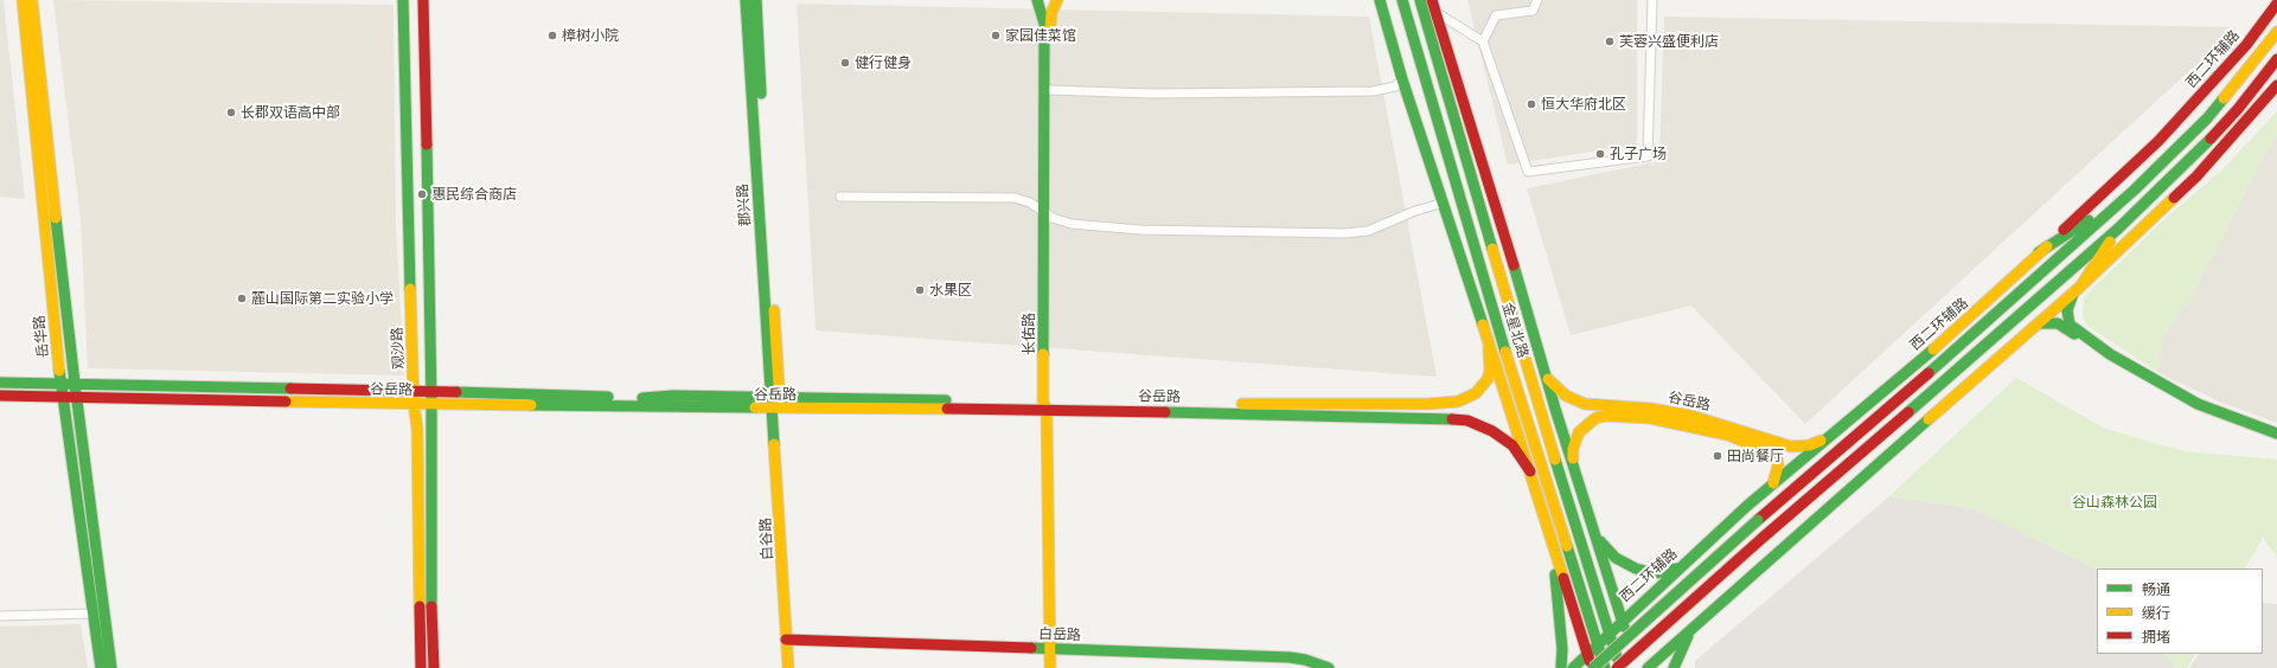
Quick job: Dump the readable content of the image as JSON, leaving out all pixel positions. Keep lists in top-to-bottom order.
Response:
{
  "streets": {
    "main road": [
      "西二环辅路",
      "郡兴路",
      "金星北路",
      "长佑路",
      "岳华路",
      "观沙路",
      "谷岳路",
      "白谷路",
      "白岳路"
    ]
  },
  "crossings": [
    ["西二环辅路", "金星北路"],
    ["西二环辅路", "谷岳路"],
    ["郡兴路", "谷岳路"],
    ["郡兴路", "白谷路"],
    ["长佑路", "谷岳路"],
    ["长佑路", "白岳路"],
    ["岳华路", "谷岳路"],
    ["观沙路", "谷岳路"],
    ["谷岳路", "白谷路"],
    ["白谷路", "白岳路"]
  ],
  "parks": ["谷山森林公园"],
  "places": [
    "樟树小院",
    "家园佳菜馆",
    "芙蓉兴盛便利店",
    "健行健身",
    "恒大华府北区",
    "长郡双语高中部",
    "孔子广场",
    "惠民综合商店",
    "水果区",
    "麓山国际第二实验小学",
    "田尚餐厅"
  ],
  "legend": ["畅通", "缓行", "拥堵"]
}
